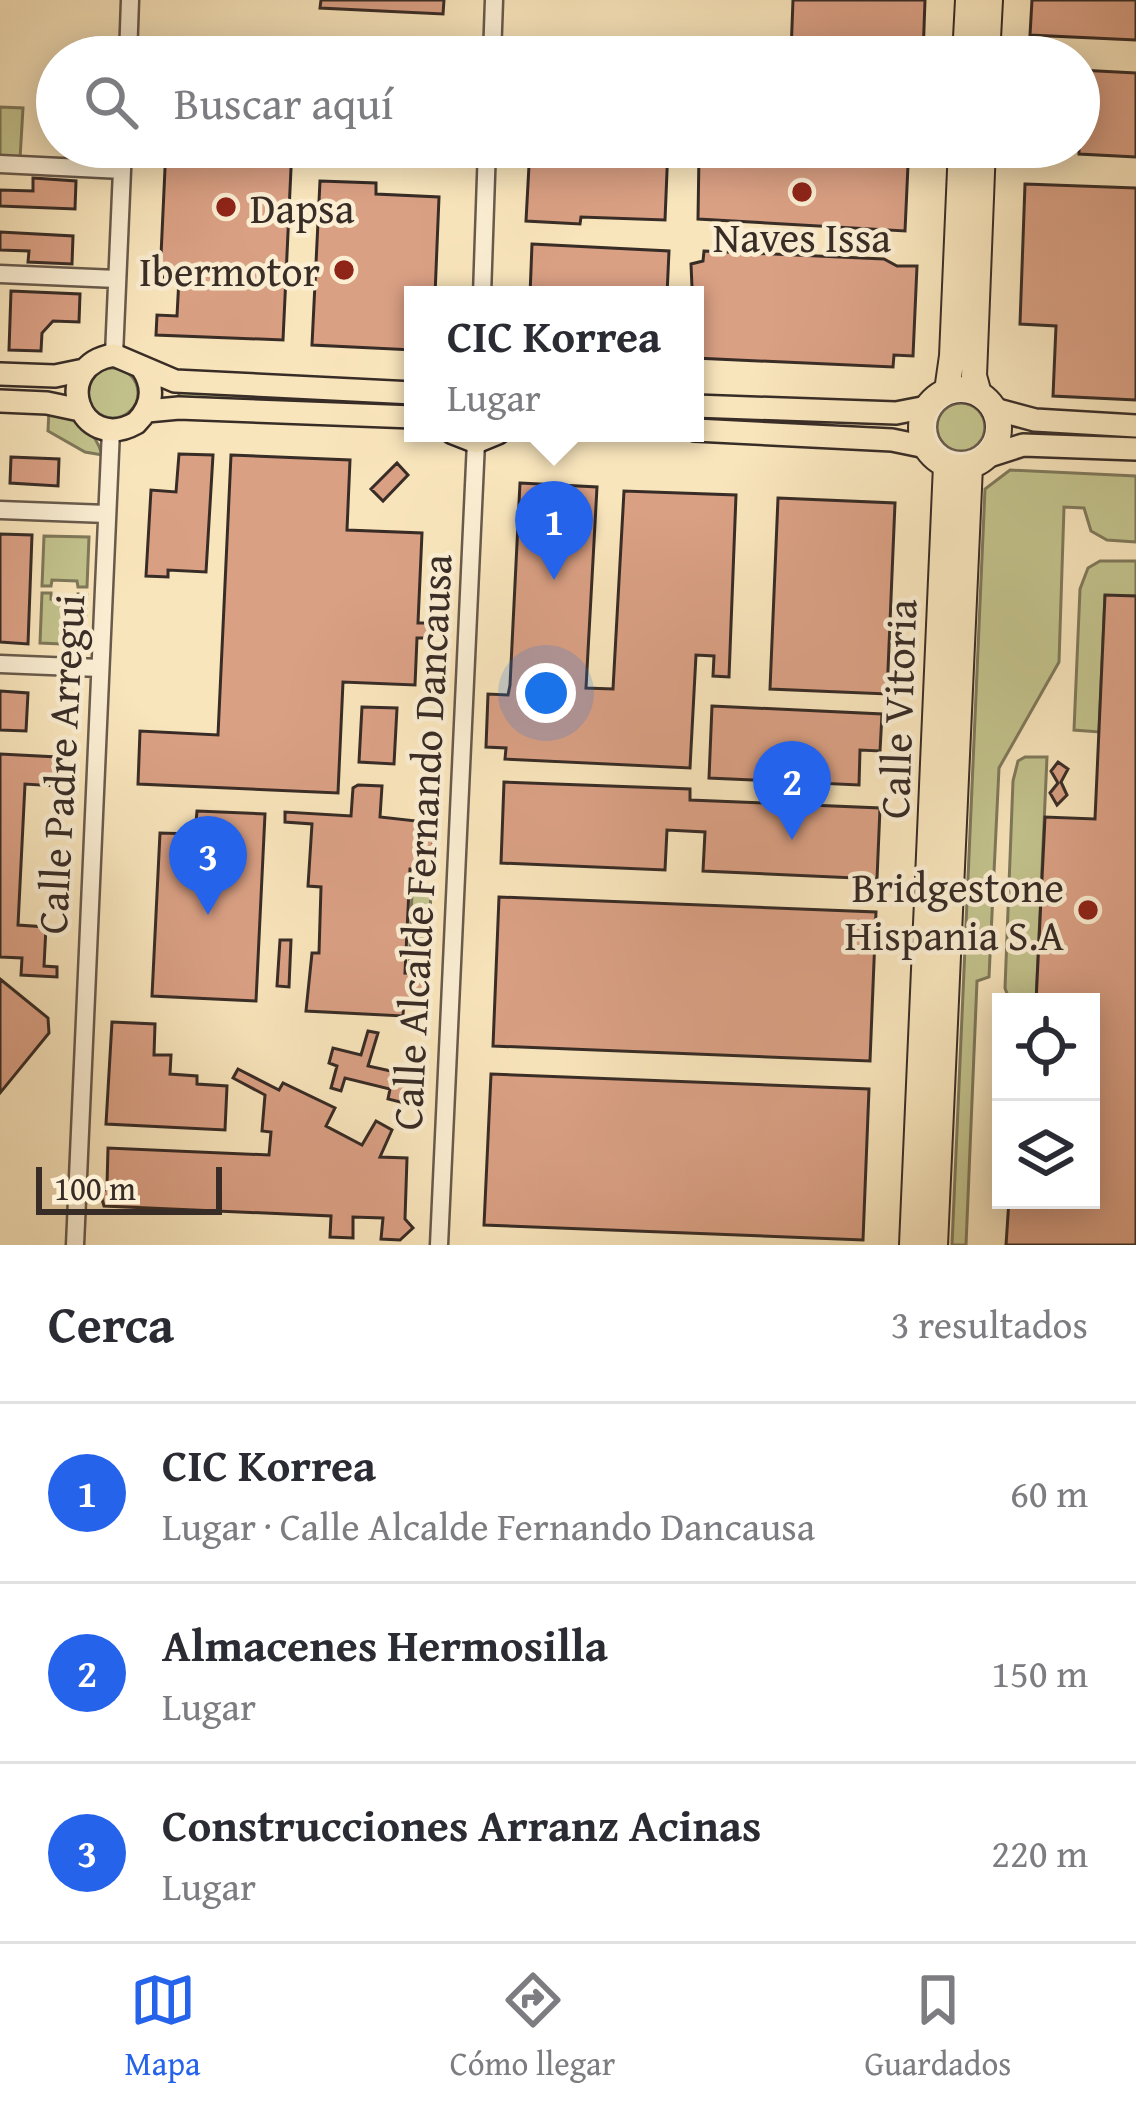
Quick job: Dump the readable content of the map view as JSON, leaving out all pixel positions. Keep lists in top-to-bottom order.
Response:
{
  "streets": {
    "highway": ["Calle Vitoria"],
    "street": ["Calle Padre Arregui", "Calle Alcalde Fernando Dancausa"]
  },
  "places": [
    "Naves Issa",
    "Dapsa",
    "Ibermotor",
    "Bridgestone Hispania S.A"
  ],
  "scale_bar": "100 m",
  "page": {
    "search": "Buscar aquí",
    "popup": ["CIC Korrea", "Lugar"],
    "pins": ["1", "2", "3"],
    "scale": "100 m",
    "heading": ["Cerca", "3 resultados"],
    "list": [
      {
        "mark": "1",
        "name": "CIC Korrea",
        "note": "Lugar · Calle Alcalde Fernando Dancausa",
        "value": "60 m"
      },
      {
        "mark": "2",
        "name": "Almacenes Hermosilla",
        "note": "Lugar",
        "value": "150 m"
      },
      {
        "mark": "3",
        "name": "Construcciones Arranz Acinas",
        "note": "Lugar",
        "value": "220 m"
      }
    ],
    "nav": ["Mapa", "Cómo llegar", "Guardados"]
  }
}
